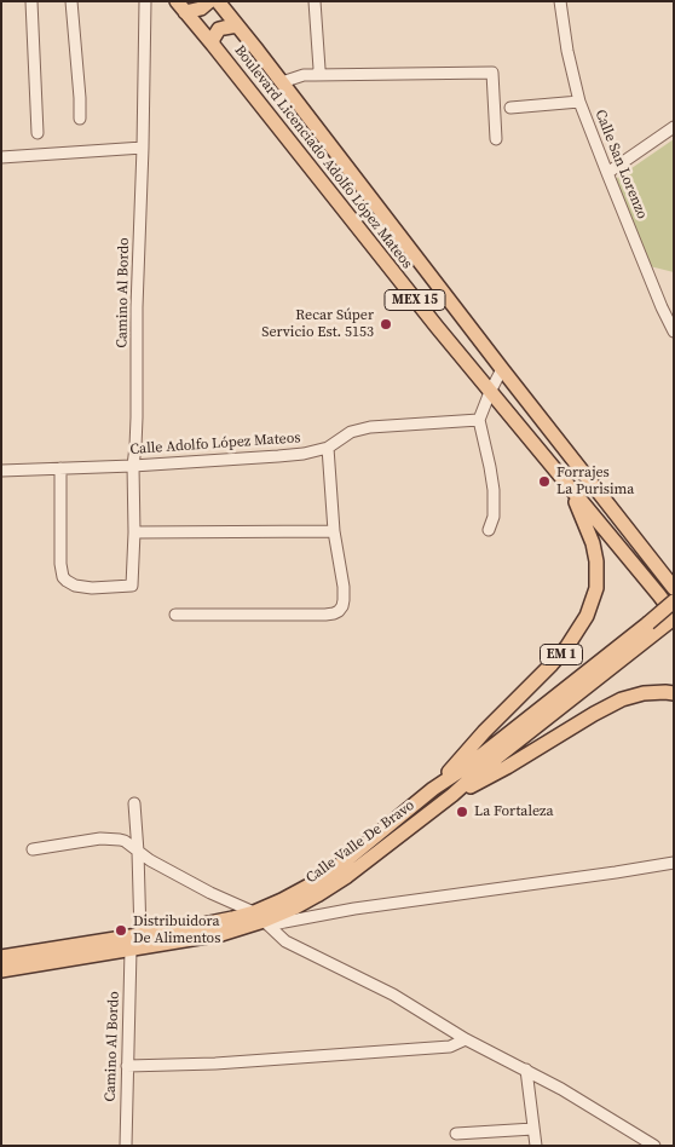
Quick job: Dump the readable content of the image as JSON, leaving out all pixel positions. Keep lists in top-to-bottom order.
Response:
{
  "streets": {
    "main road": [
      "Boulevard Licenciado Adolfo López Mateos",
      "MEX 15",
      "EM 1",
      "Calle Valle De Bravo"
    ],
    "street": ["Calle San Lorenzo", "Camino Al Bordo", "Calle Adolfo López Mateos"]
  },
  "crossings": [
    ["Boulevard Licenciado Adolfo López Mateos", "EM 1"],
    ["Camino Al Bordo", "Calle Adolfo López Mateos"],
    ["Camino Al Bordo", "Calle Valle De Bravo"],
    ["EM 1", "Calle Valle De Bravo"]
  ],
  "places": [
    "Recar Súper Servicio Est. 5153",
    "Forrajes La Purisima",
    "La Fortaleza",
    "Distribuidora De Alimentos"
  ]
}
